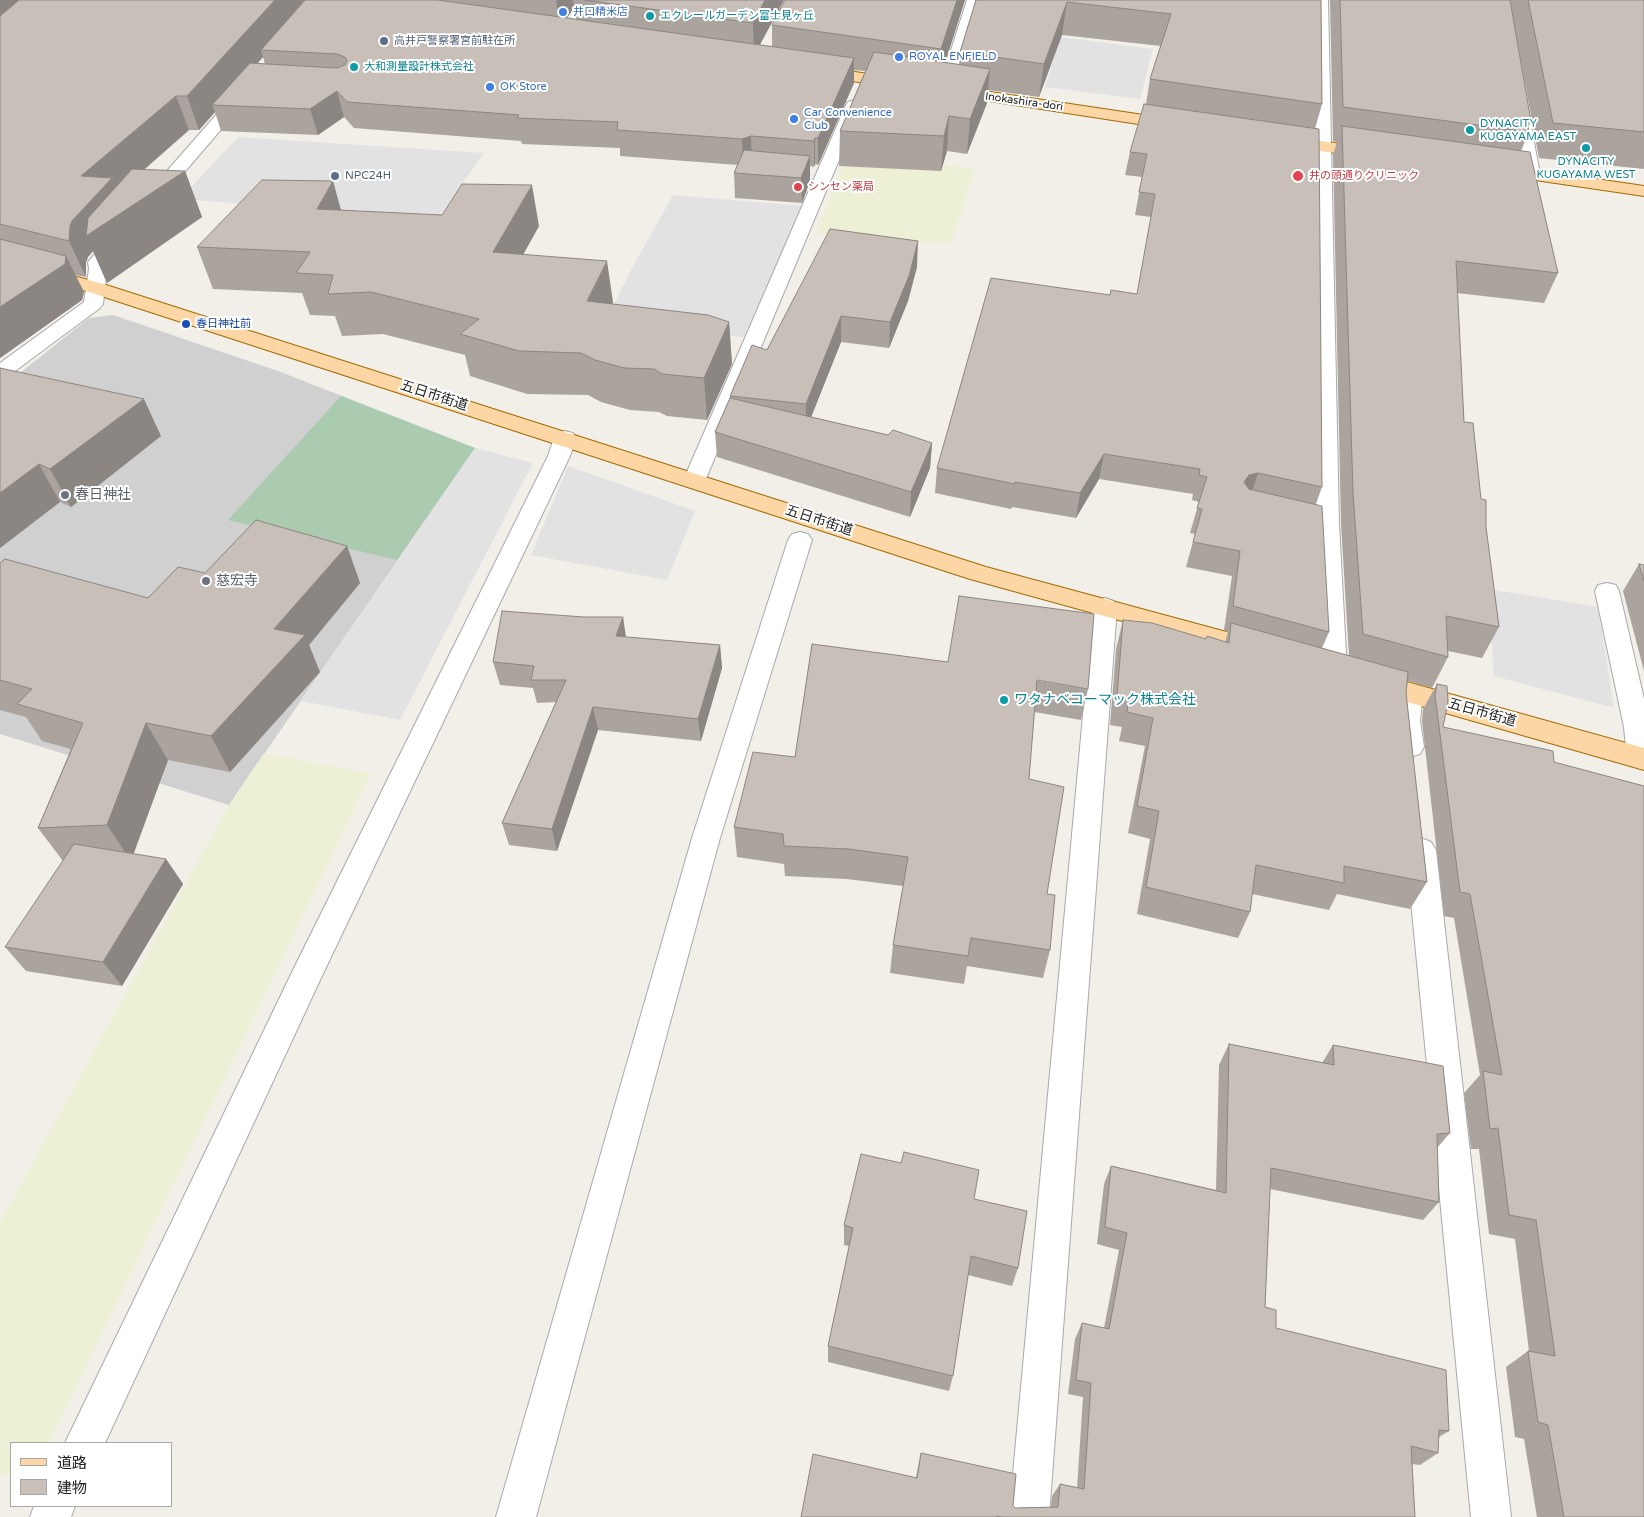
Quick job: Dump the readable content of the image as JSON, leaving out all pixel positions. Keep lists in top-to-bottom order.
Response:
{
  "streets": {
    "main road": ["Inokashira-dori", "五日市街道"]
  },
  "places": [
    "井口精米店",
    "エクレールガーデン富士見ヶ丘",
    "高井戸警察署宮前駐在所",
    "ROYAL ENFIELD",
    "大和測量設計株式会社",
    "OK Store",
    "Car Convenience Club",
    "DYNACITY KUGAYAMA EAST",
    "DYNACITY KUGAYAMA WEST",
    "NPC24H",
    "井の頭通りクリニック",
    "シンセン薬局",
    "春日神社前",
    "春日神社",
    "慈宏寺",
    "ワタナベコーマック株式会社"
  ],
  "legend": ["道路", "建物"]
}
